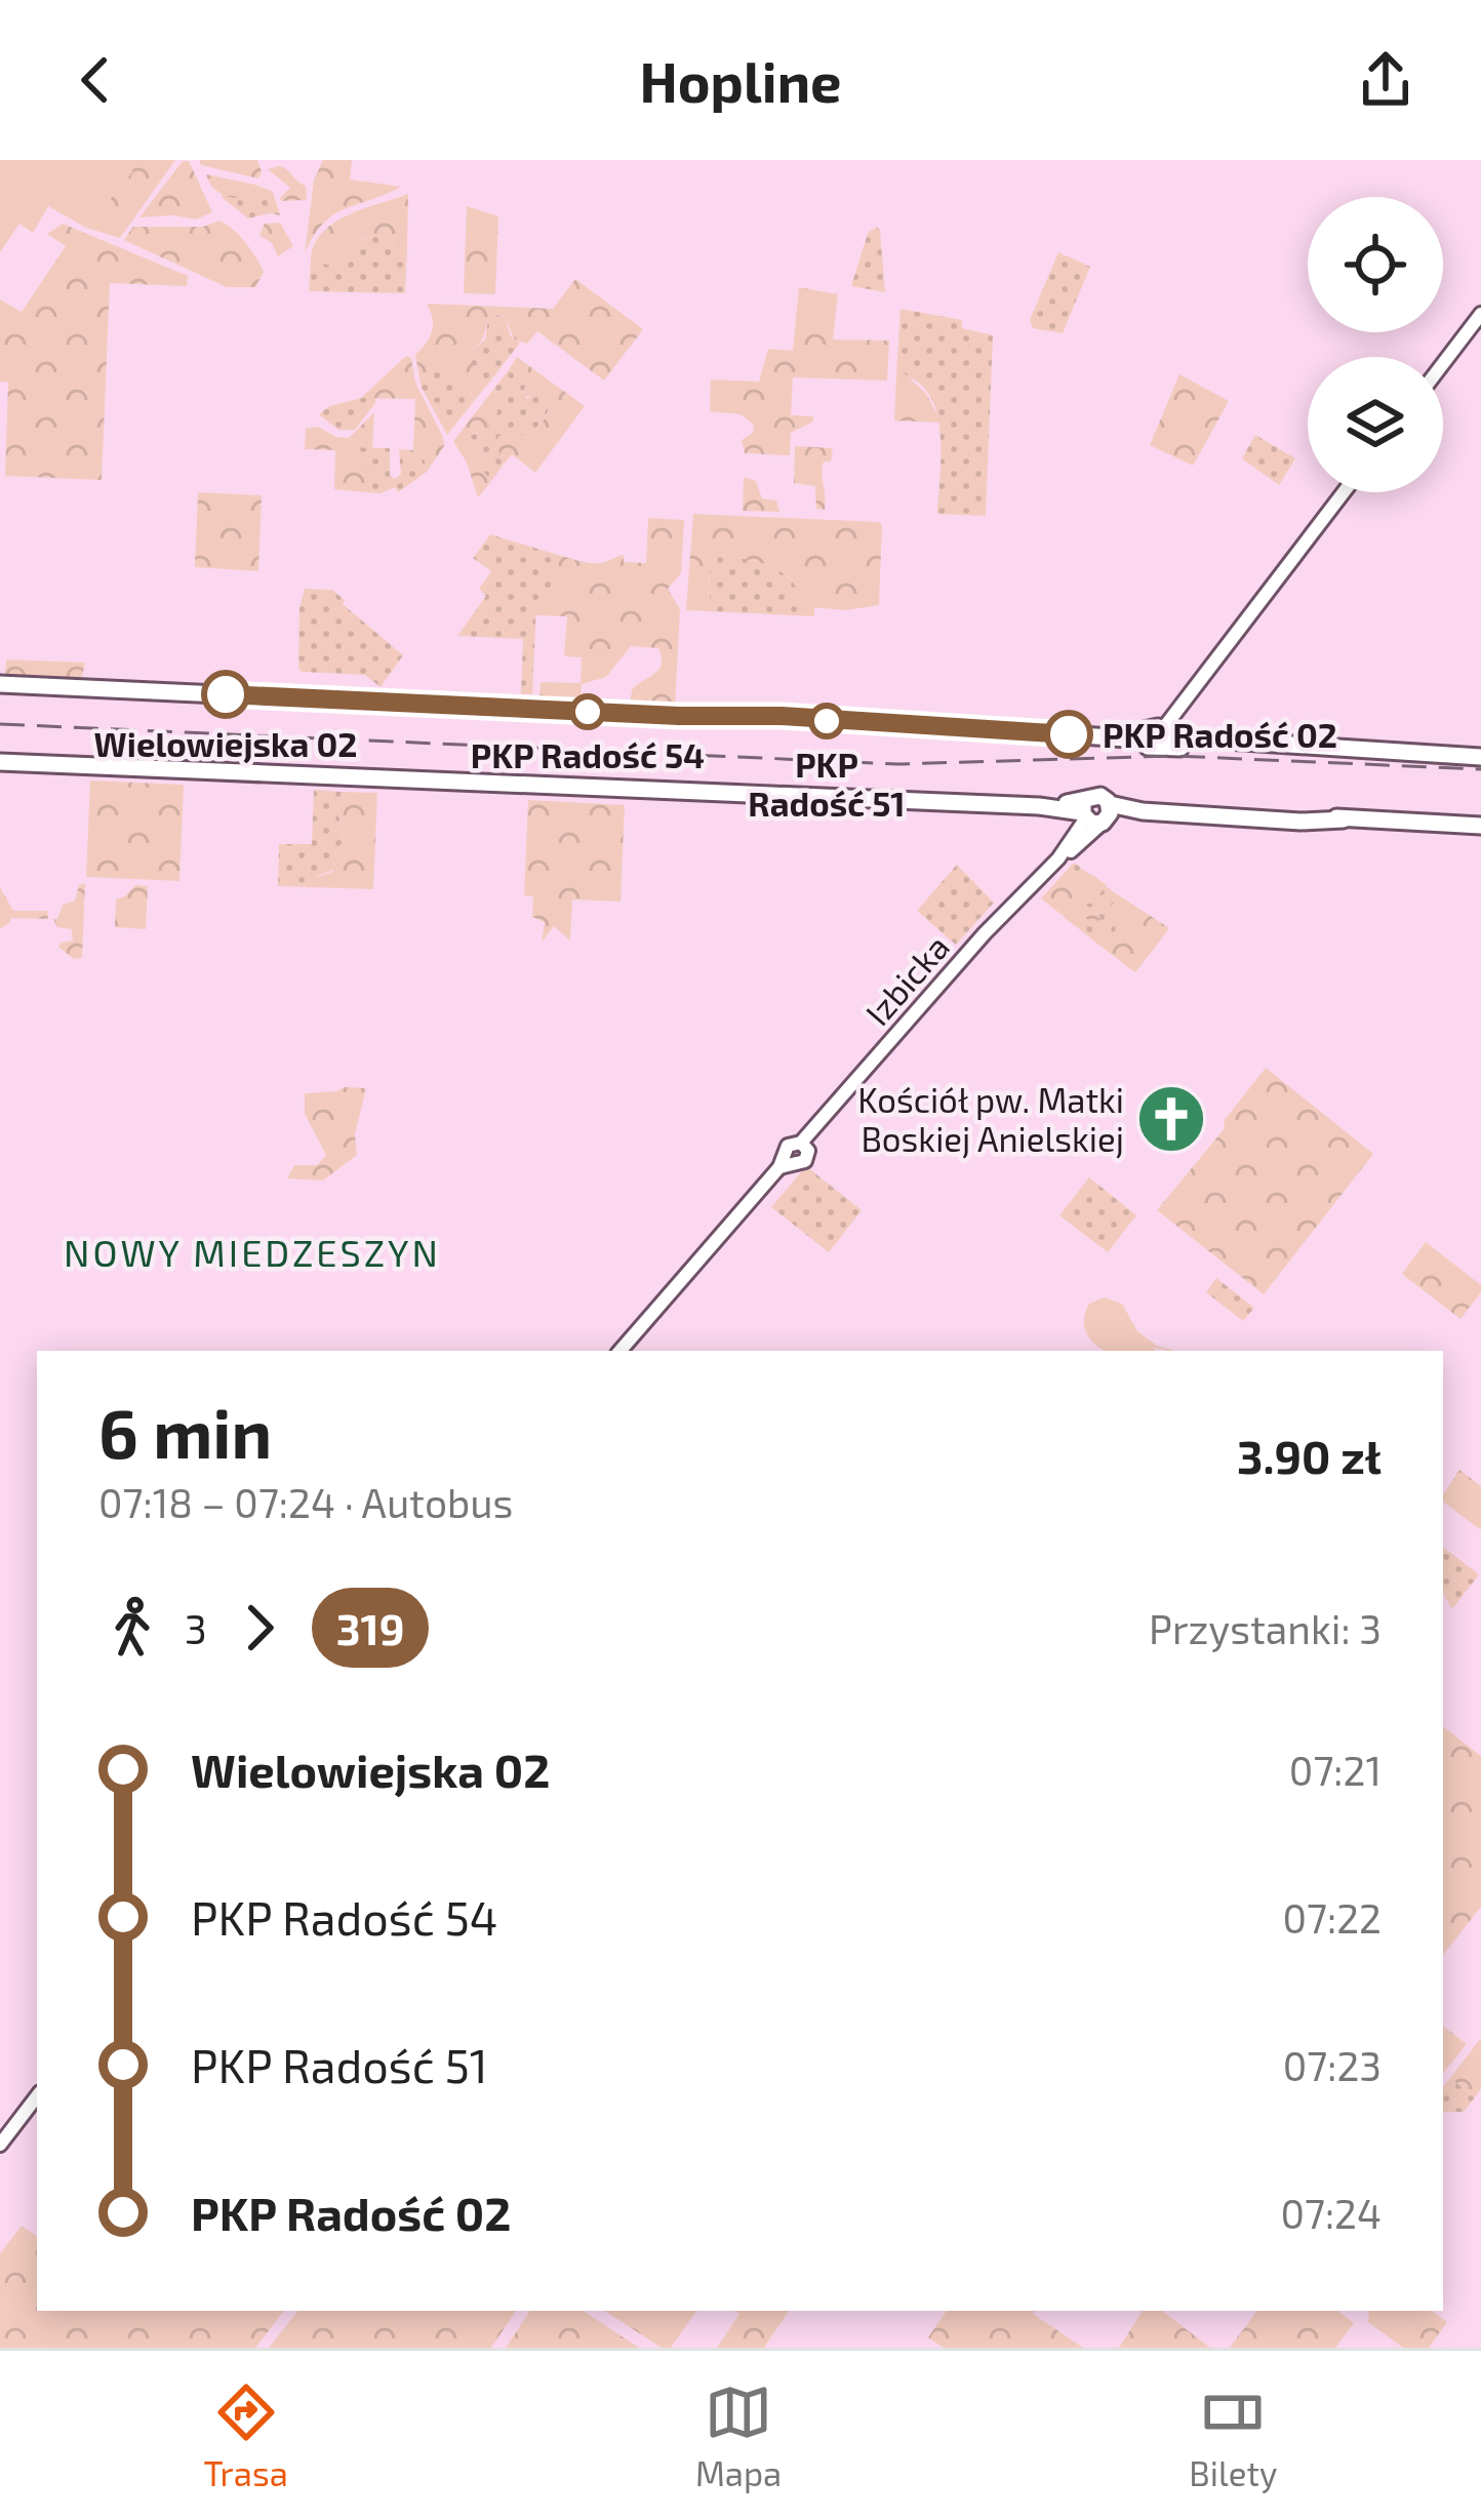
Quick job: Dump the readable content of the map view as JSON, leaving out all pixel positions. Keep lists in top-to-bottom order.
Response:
{
  "streets": {
    "street": ["Izbicka"]
  },
  "districts": ["NOWY MIEDZESZYN"],
  "places": {
    "other": [
      "Wielowiejska 02",
      "PKP Radość 54",
      "PKP Radość 51",
      "PKP Radość 02"
    ],
    "church": ["Kościół pw. Matki Boskiej Anielskiej"]
  },
  "lines": ["bus line 319"],
  "page": {
    "header": "Hopline",
    "heading": ["6 min", "07:18 – 07:24 · Autobus", "3.90 zł"],
    "legs": ["3", "319", "Przystanki: 3"],
    "list": [
      {
        "name": "Wielowiejska 02",
        "value": "07:21"
      },
      {
        "name": "PKP Radość 54",
        "value": "07:22"
      },
      {
        "name": "PKP Radość 51",
        "value": "07:23"
      },
      {
        "name": "PKP Radość 02",
        "value": "07:24"
      }
    ],
    "tabs": ["Trasa", "Mapa", "Bilety"]
  }
}
